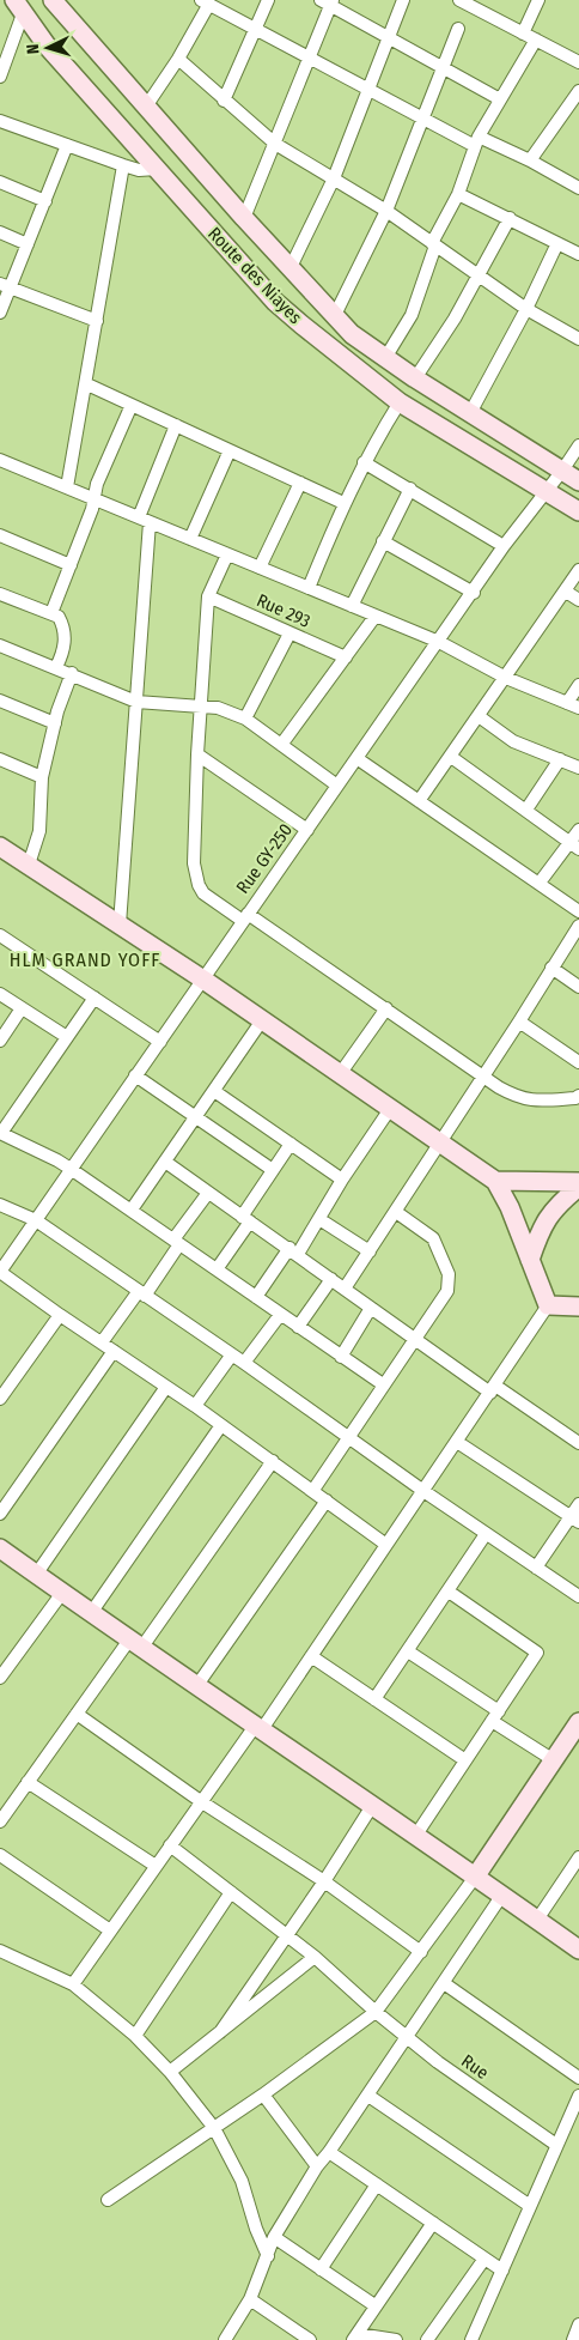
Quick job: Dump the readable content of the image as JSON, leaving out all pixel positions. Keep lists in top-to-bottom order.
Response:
{
  "streets": {
    "street": [
      "Route des Niayes",
      "Rue 293",
      "Rue GY-250",
      "Rue"
    ]
  },
  "crossings": [
    ["Route des Niayes", "Rue GY-250"]
  ],
  "districts": ["HLM GRAND YOFF"],
  "north": "left"
}
